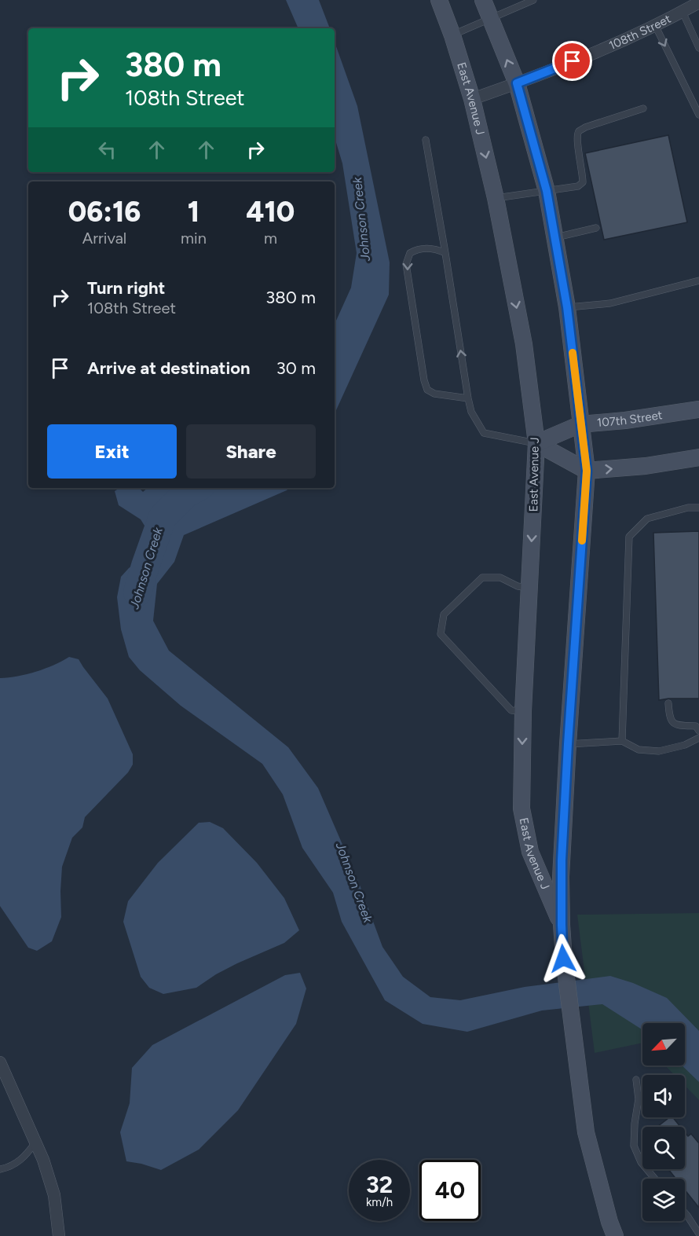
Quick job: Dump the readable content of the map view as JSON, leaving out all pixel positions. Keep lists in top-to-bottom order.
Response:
{
  "streets": {
    "street": ["108th Street", "East Avenue J", "107th Street"]
  },
  "crossings": [
    ["108th Street", "East Avenue J"],
    ["East Avenue J", "107th Street"]
  ],
  "water": ["Johnson Creek"],
  "north": "bottom left",
  "page": {
    "turn": ["380 m", "108th Street"],
    "eta": [
      "06:16",
      "Arrival",
      "1",
      "min",
      "410",
      "m"
    ],
    "list": [
      {
        "name": "Turn right",
        "note": "108th Street",
        "value": "380 m"
      },
      {
        "name": "Arrive at destination",
        "value": "30 m"
      }
    ],
    "buttons": ["Exit", "Share"],
    "speed": "32 km/h",
    "limit": "40"
  }
}
